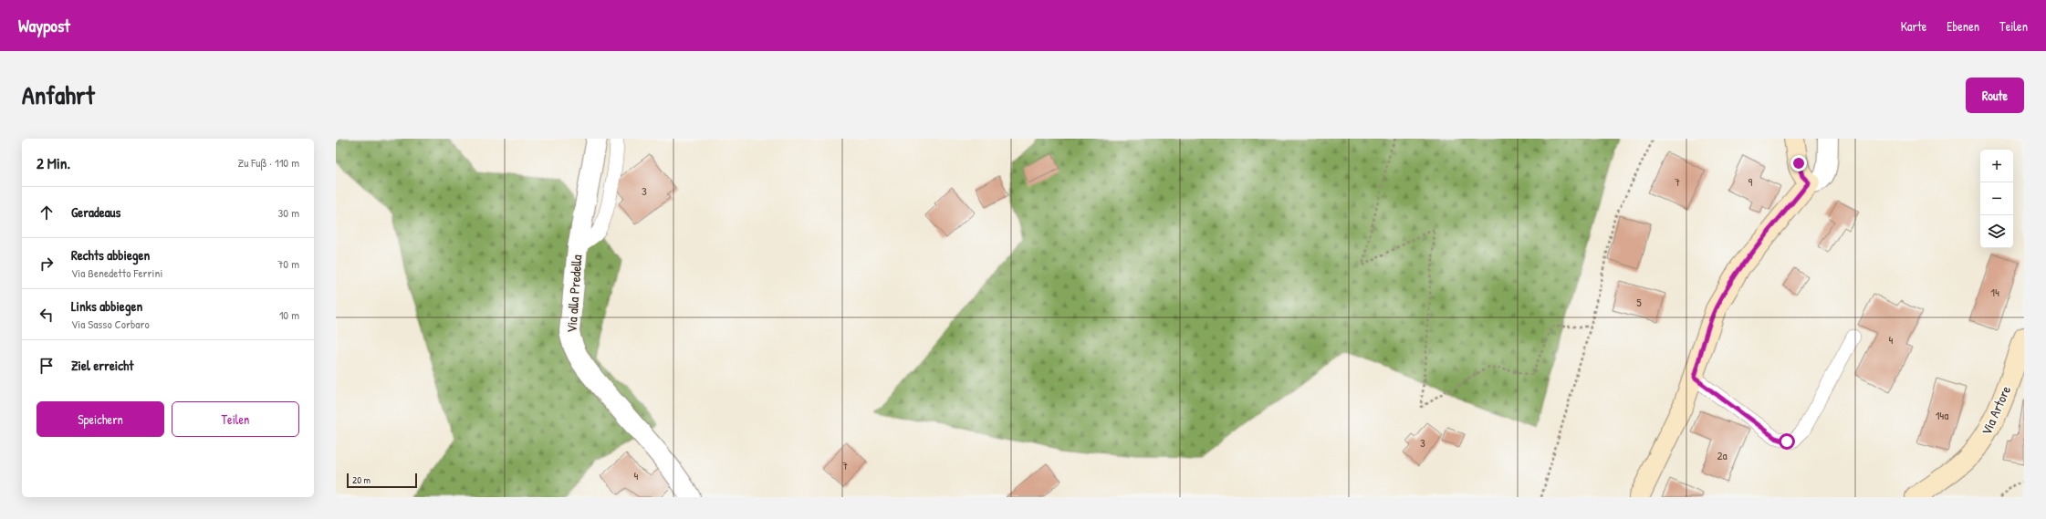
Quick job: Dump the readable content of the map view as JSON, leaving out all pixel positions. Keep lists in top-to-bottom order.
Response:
{
  "streets": {
    "street": ["Via alla Predella", "Via Artore"]
  },
  "house_numbers": [
    "7",
    "9",
    "3",
    "14",
    "5",
    "4",
    "14a",
    "3",
    "2a",
    "7",
    "4"
  ],
  "scale_bar": "20 m",
  "page": {
    "header": "Waypost",
    "nav": ["Karte", "Ebenen", "Teilen"],
    "title": "Anfahrt",
    "buttons": [
      "Route",
      ["Speichern", "Teilen"]
    ],
    "heading": ["2 Min.", "Zu Fuß · 110 m"],
    "map_buttons": ["+", "−"],
    "list": [
      ["Geradeaus", "30 m"],
      ["Rechts abbiegen", "Via Benedetto Ferrini", "70 m"],
      ["Links abbiegen", "Via Sasso Corbaro", "10 m"],
      "Ziel erreicht"
    ],
    "scale": "20 m"
  }
}
